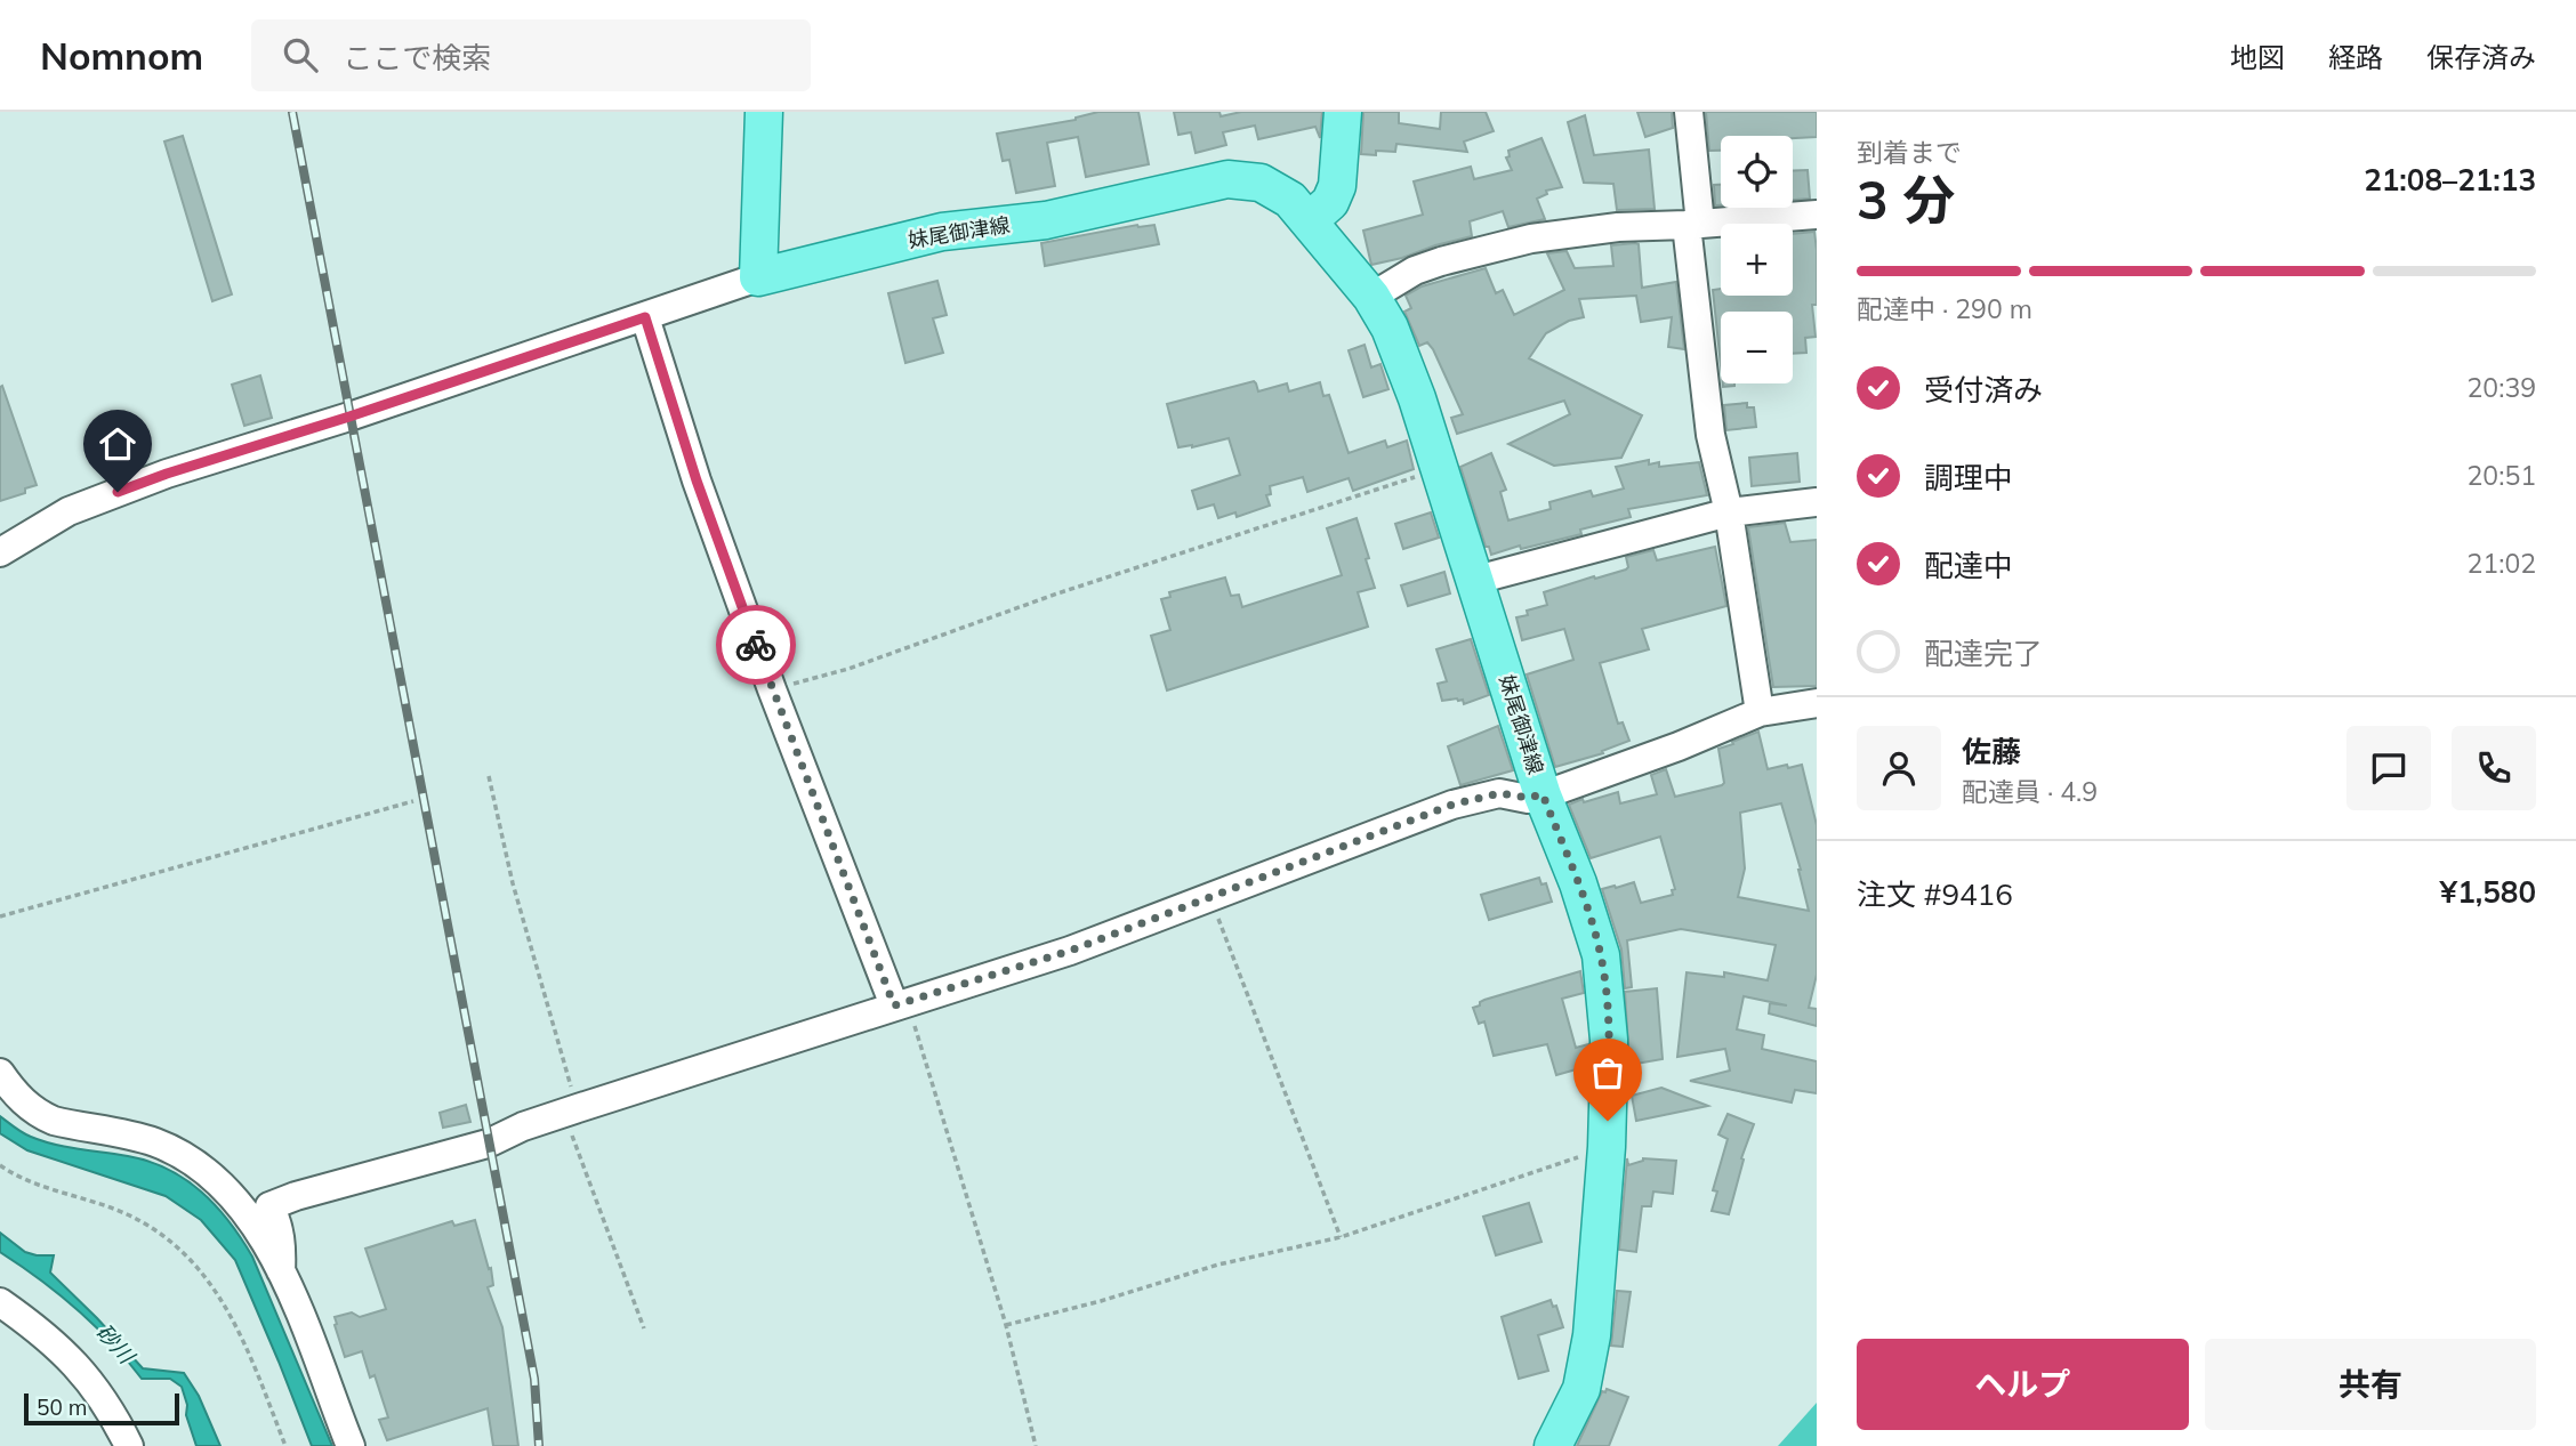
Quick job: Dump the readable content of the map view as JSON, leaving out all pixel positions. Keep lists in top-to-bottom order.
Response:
{
  "streets": {
    "main road": ["妹尾御津線"]
  },
  "water": ["砂川"],
  "scale_bar": "50 m",
  "page": {
    "header": "Nomnom",
    "search": "ここで検索",
    "nav": ["地図", "経路", "保存済み"],
    "heading": ["3 分", "到着まで", "21:08–21:13"],
    "panel": [
      "佐藤",
      "配達員 · 4.9",
      "注文 #9416",
      "¥1,580"
    ],
    "map_buttons": ["+", "−"],
    "bar": "配達中 · 290 m",
    "list": [
      ["受付済み", "20:39"],
      ["調理中", "20:51"],
      ["配達中", "21:02"],
      "配達完了"
    ],
    "buttons": ["ヘルプ", "共有"],
    "scale": "50 m"
  }
}
